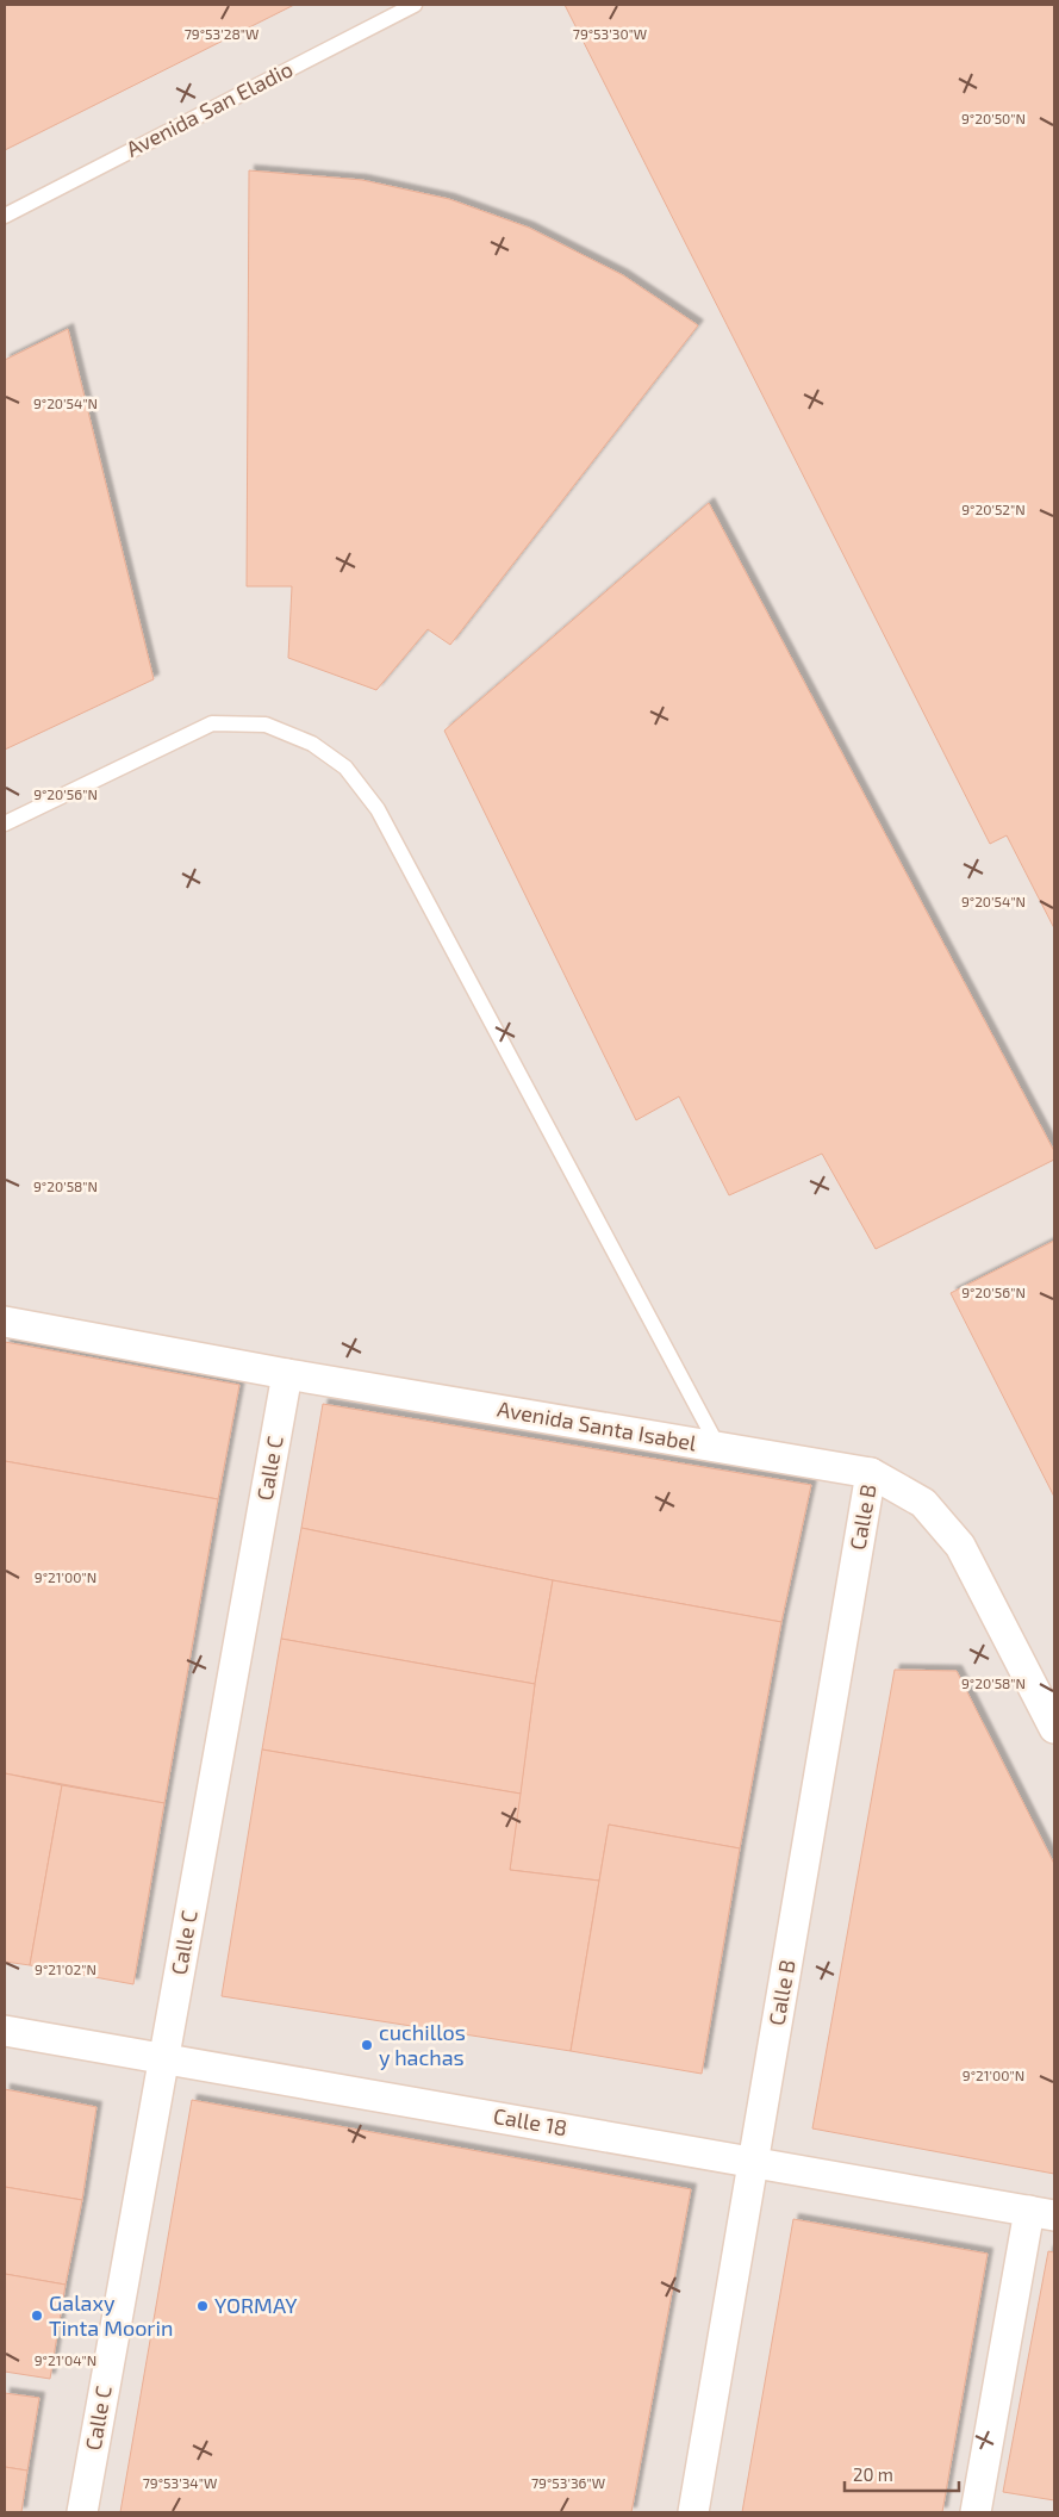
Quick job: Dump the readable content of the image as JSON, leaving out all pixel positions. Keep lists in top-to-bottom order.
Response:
{
  "streets": {
    "street": [
      "Avenida Santa Isabel",
      "Calle C",
      "Calle B",
      "Calle 18"
    ],
    "lane": ["Avenida San Eladio"]
  },
  "crossings": [
    ["Avenida Santa Isabel", "Calle C"],
    ["Avenida Santa Isabel", "Calle B"],
    ["Calle C", "Calle 18"],
    ["Calle B", "Calle 18"]
  ],
  "places": ["cuchillos y hachas", "YORMAY", "Galaxy Tinta Moorin"],
  "scale_bar": "20 m",
  "coordinates": [
    "79°53'28\"W",
    "79°53'30\"W",
    "9°20'50\"N",
    "9°20'54\"N",
    "9°20'52\"N",
    "9°20'56\"N",
    "9°20'58\"N",
    "9°21'00\"N",
    "9°21'02\"N",
    "9°21'04\"N",
    "79°53'34\"W",
    "79°53'36\"W"
  ]
}
